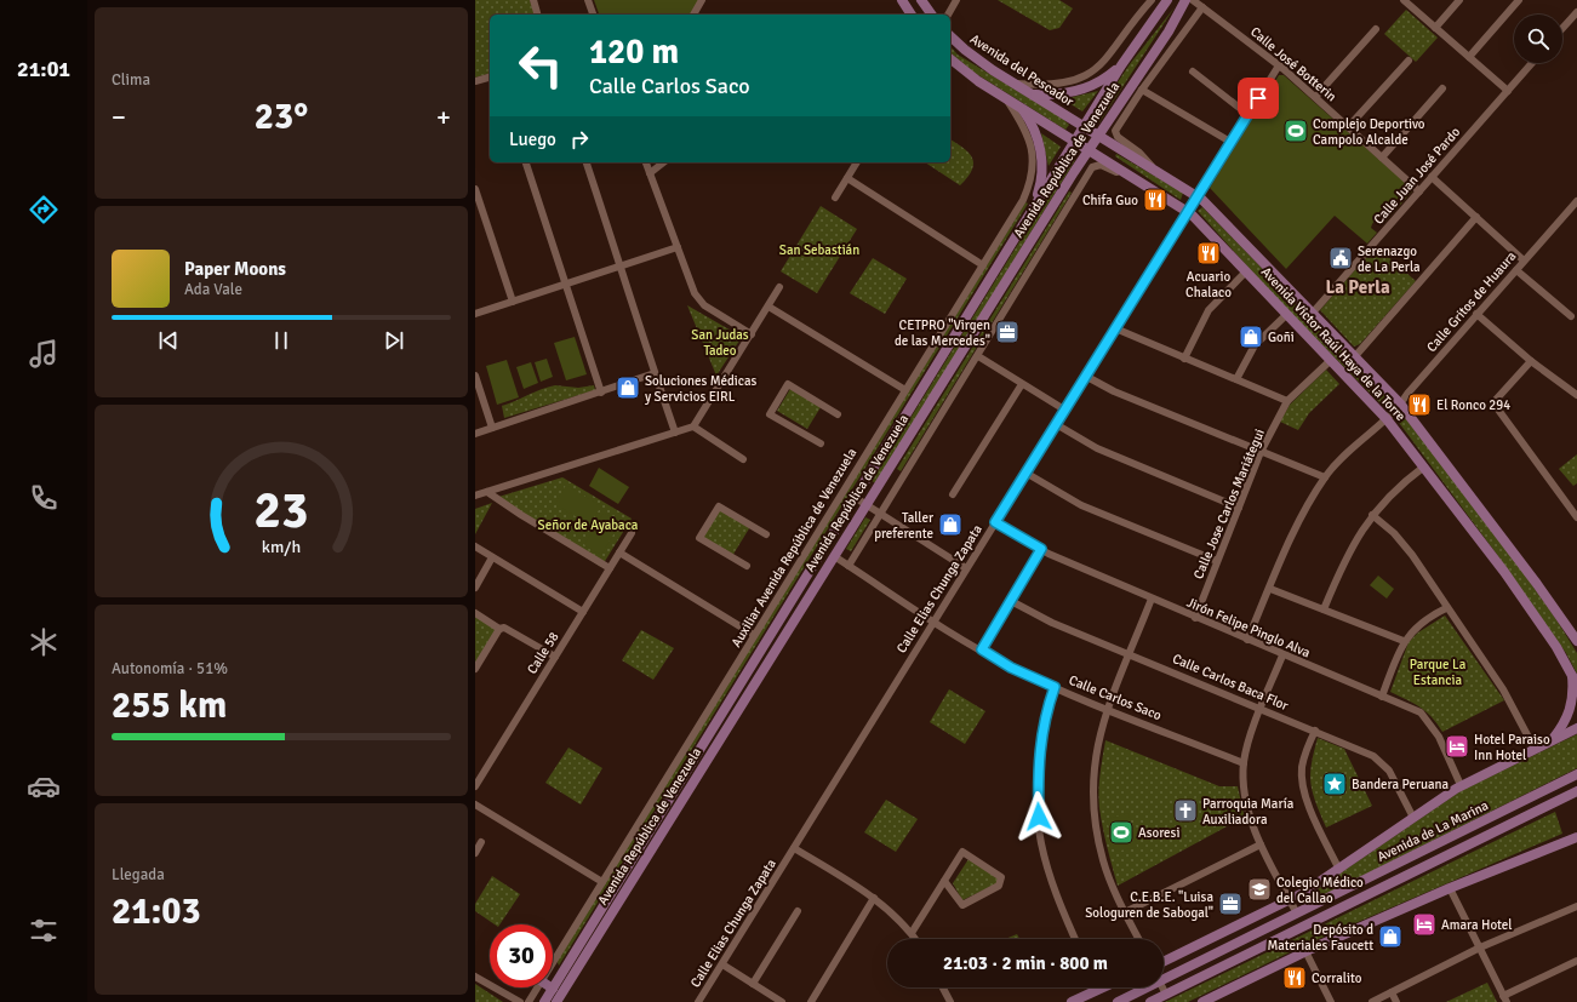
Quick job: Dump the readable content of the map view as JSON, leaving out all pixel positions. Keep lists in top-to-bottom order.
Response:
{
  "streets": {
    "main road": [
      "Avenida del Pescador",
      "Avenida República de Venezuela",
      "Avenida Víctor Raúl Haya de la Torre",
      "Avenida de La Marina"
    ],
    "street": [
      "Calle José Botterin",
      "Calle Juan José Pardo",
      "Calle Gritos de Huaura",
      "Calle Jose Carlos Mariátegui",
      "Auxiliar Avenida República de Venezuela",
      "Calle Elias Chunga Zapata",
      "Jirón Felipe Pinglo Alva",
      "Calle 58",
      "Calle Carlos Baca Flor",
      "Calle Carlos Saco"
    ]
  },
  "crossings": [
    ["Calle José Botterin", "Calle Juan José Pardo"],
    ["Calle José Botterin", "Calle Elias Chunga Zapata"],
    ["Avenida del Pescador", "Avenida República de Venezuela"],
    ["Avenida del Pescador", "Avenida Víctor Raúl Haya de la Torre"],
    ["Avenida República de Venezuela", "Avenida Víctor Raúl Haya de la Torre"],
    ["Avenida República de Venezuela", "Calle Carlos Saco"],
    ["Calle Juan José Pardo", "Avenida Víctor Raúl Haya de la Torre"],
    ["Calle Gritos de Huaura", "Avenida Víctor Raúl Haya de la Torre"],
    ["Calle Gritos de Huaura", "Jirón Felipe Pinglo Alva"],
    ["Avenida Víctor Raúl Haya de la Torre", "Calle Jose Carlos Mariátegui"],
    ["Avenida Víctor Raúl Haya de la Torre", "Calle Elias Chunga Zapata"],
    ["Calle Jose Carlos Mariátegui", "Jirón Felipe Pinglo Alva"],
    ["Calle Elias Chunga Zapata", "Jirón Felipe Pinglo Alva"],
    ["Calle Elias Chunga Zapata", "Calle Carlos Saco"],
    ["Jirón Felipe Pinglo Alva", "Avenida de La Marina"],
    ["Calle Carlos Baca Flor", "Avenida de La Marina"]
  ],
  "districts": ["La Perla"],
  "parks": [
    "San Sebastián",
    "San Judas Tadeo",
    "Señor de Ayabaca",
    "Parque La Estancia"
  ],
  "places": {
    "sports": ["Complejo Deportivo Campolo Alcalde", "Asoresi"],
    "restaurant": [
      "Chifa Guo",
      "Acuario Chalaco",
      "El Ronco 294",
      "Corralito"
    ],
    "public building": ["Serenazgo de La Perla"],
    "office": ["CETPRO \"Virgen de las Mercedes\"", "C.E.B.E. \"Luisa Sologuren de Sabogal\""],
    "shop": [
      "Goñi",
      "Soluciones Médicas y Servicios EIRL",
      "Taller preferente",
      "Depósito d Materiales Faucett"
    ],
    "hotel": ["Hotel Paraiso Inn Hotel", "Amara Hotel"],
    "place": ["Bandera Peruana"],
    "church": ["Parroquia María Auxiliadora"],
    "school or university": ["Colegio Médico del Callao"]
  },
  "page": {
    "tabs": "21:01",
    "tile": [
      "Clima",
      ["Autonomía · 51%", "255 km"],
      ["Llegada", "21:03"]
    ],
    "turn": ["120 m", "Calle Carlos Saco"],
    "heat": ["−", "23°", "+"],
    "then": "Luego",
    "song": ["Paper Moons", "Ada Vale"],
    "limit": "30",
    "trip": "21:03 · 2 min · 800 m",
    "gauge": ["23", "km/h"]
  }
}
